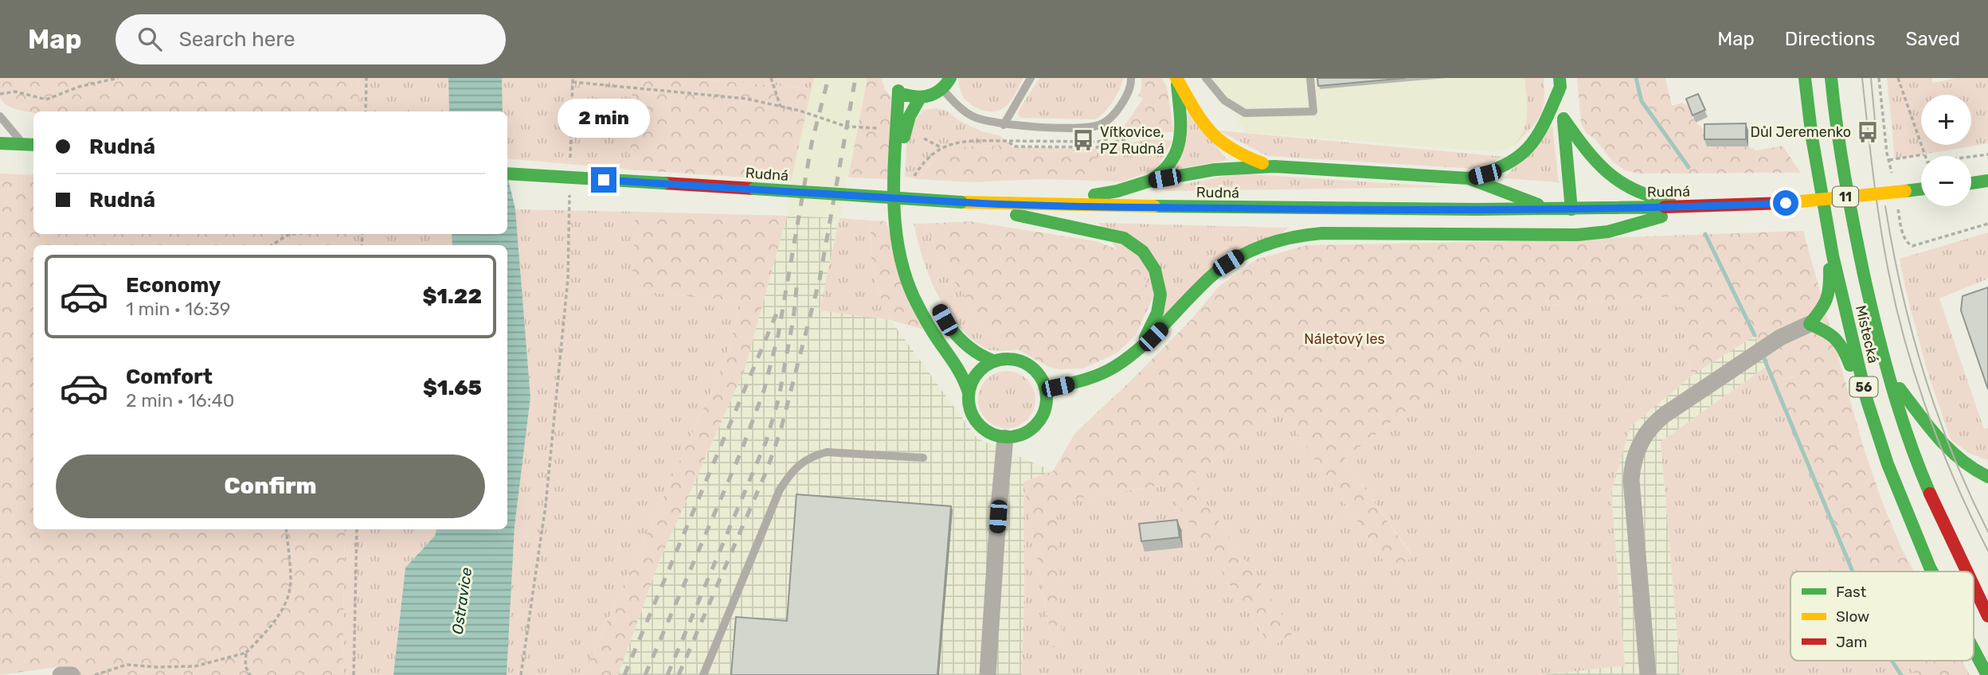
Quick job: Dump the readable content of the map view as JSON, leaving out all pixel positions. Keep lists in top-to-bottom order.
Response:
{
  "streets": {
    "main road": [
      "Rudná",
      "11",
      "Místecká",
      "56"
    ]
  },
  "water": ["Ostravice"],
  "parks": ["Náletový les"],
  "places": {
    "bus stop": ["Důl Jeremenko", "Vítkovice, PZ Rudná"]
  },
  "legend": ["Fast", "Slow", "Jam"],
  "page": {
    "header": "Map",
    "search": "Search here",
    "nav": ["Map", "Directions", "Saved"],
    "map_buttons": ["+", "−"],
    "bubble": "2 min",
    "banner": ["Rudná", "Rudná"],
    "list": [
      {
        "name": "Economy",
        "note": "1 min · 16:39",
        "value": "$1.22"
      },
      {
        "name": "Comfort",
        "note": "2 min · 16:40",
        "value": "$1.65"
      }
    ],
    "buttons": "Confirm"
  }
}
